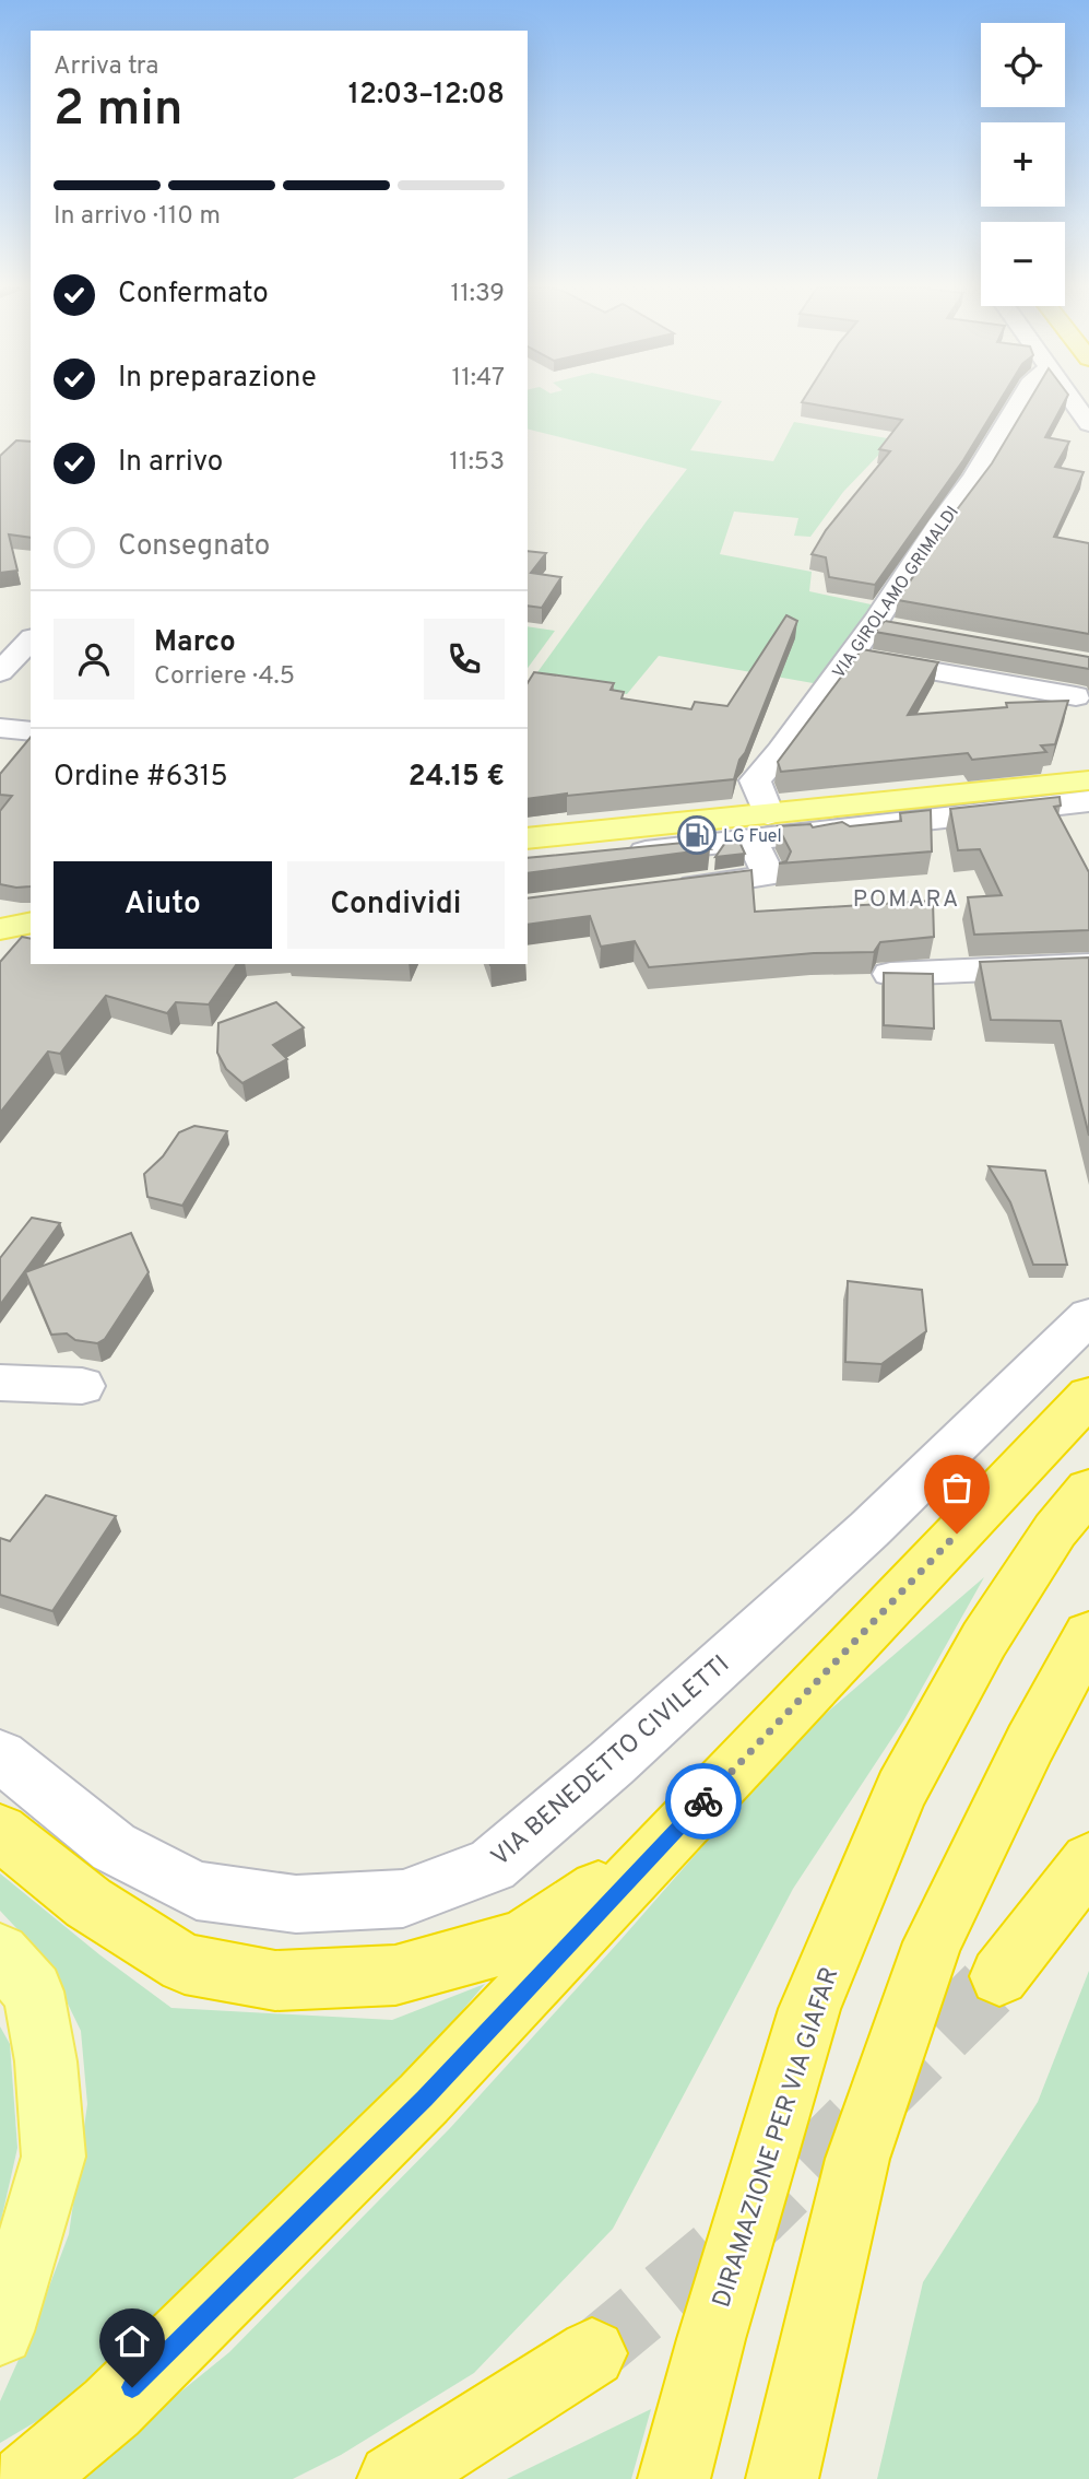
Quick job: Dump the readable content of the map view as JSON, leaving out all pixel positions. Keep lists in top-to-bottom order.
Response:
{
  "streets": {
    "highway": ["DIRAMAZIONE PER VIA GIAFAR"],
    "street": ["VIA GIROLAMO GRIMALDI", "VIA BENEDETTO CIVILETTI"]
  },
  "districts": ["POMARA"],
  "places": {
    "fuel station": ["LG Fuel"]
  },
  "page": {
    "map_buttons": ["+", "−"],
    "heading": ["2 min", "Arriva tra", "12:03–12:08"],
    "panel": [
      "Marco",
      "Corriere · 4.5",
      "Ordine #6315",
      "24.15 €"
    ],
    "bar": "In arrivo · 110 m",
    "list": [
      ["Confermato", "11:39"],
      ["In preparazione", "11:47"],
      ["In arrivo", "11:53"],
      "Consegnato"
    ],
    "buttons": ["Aiuto", "Condividi"]
  }
}
